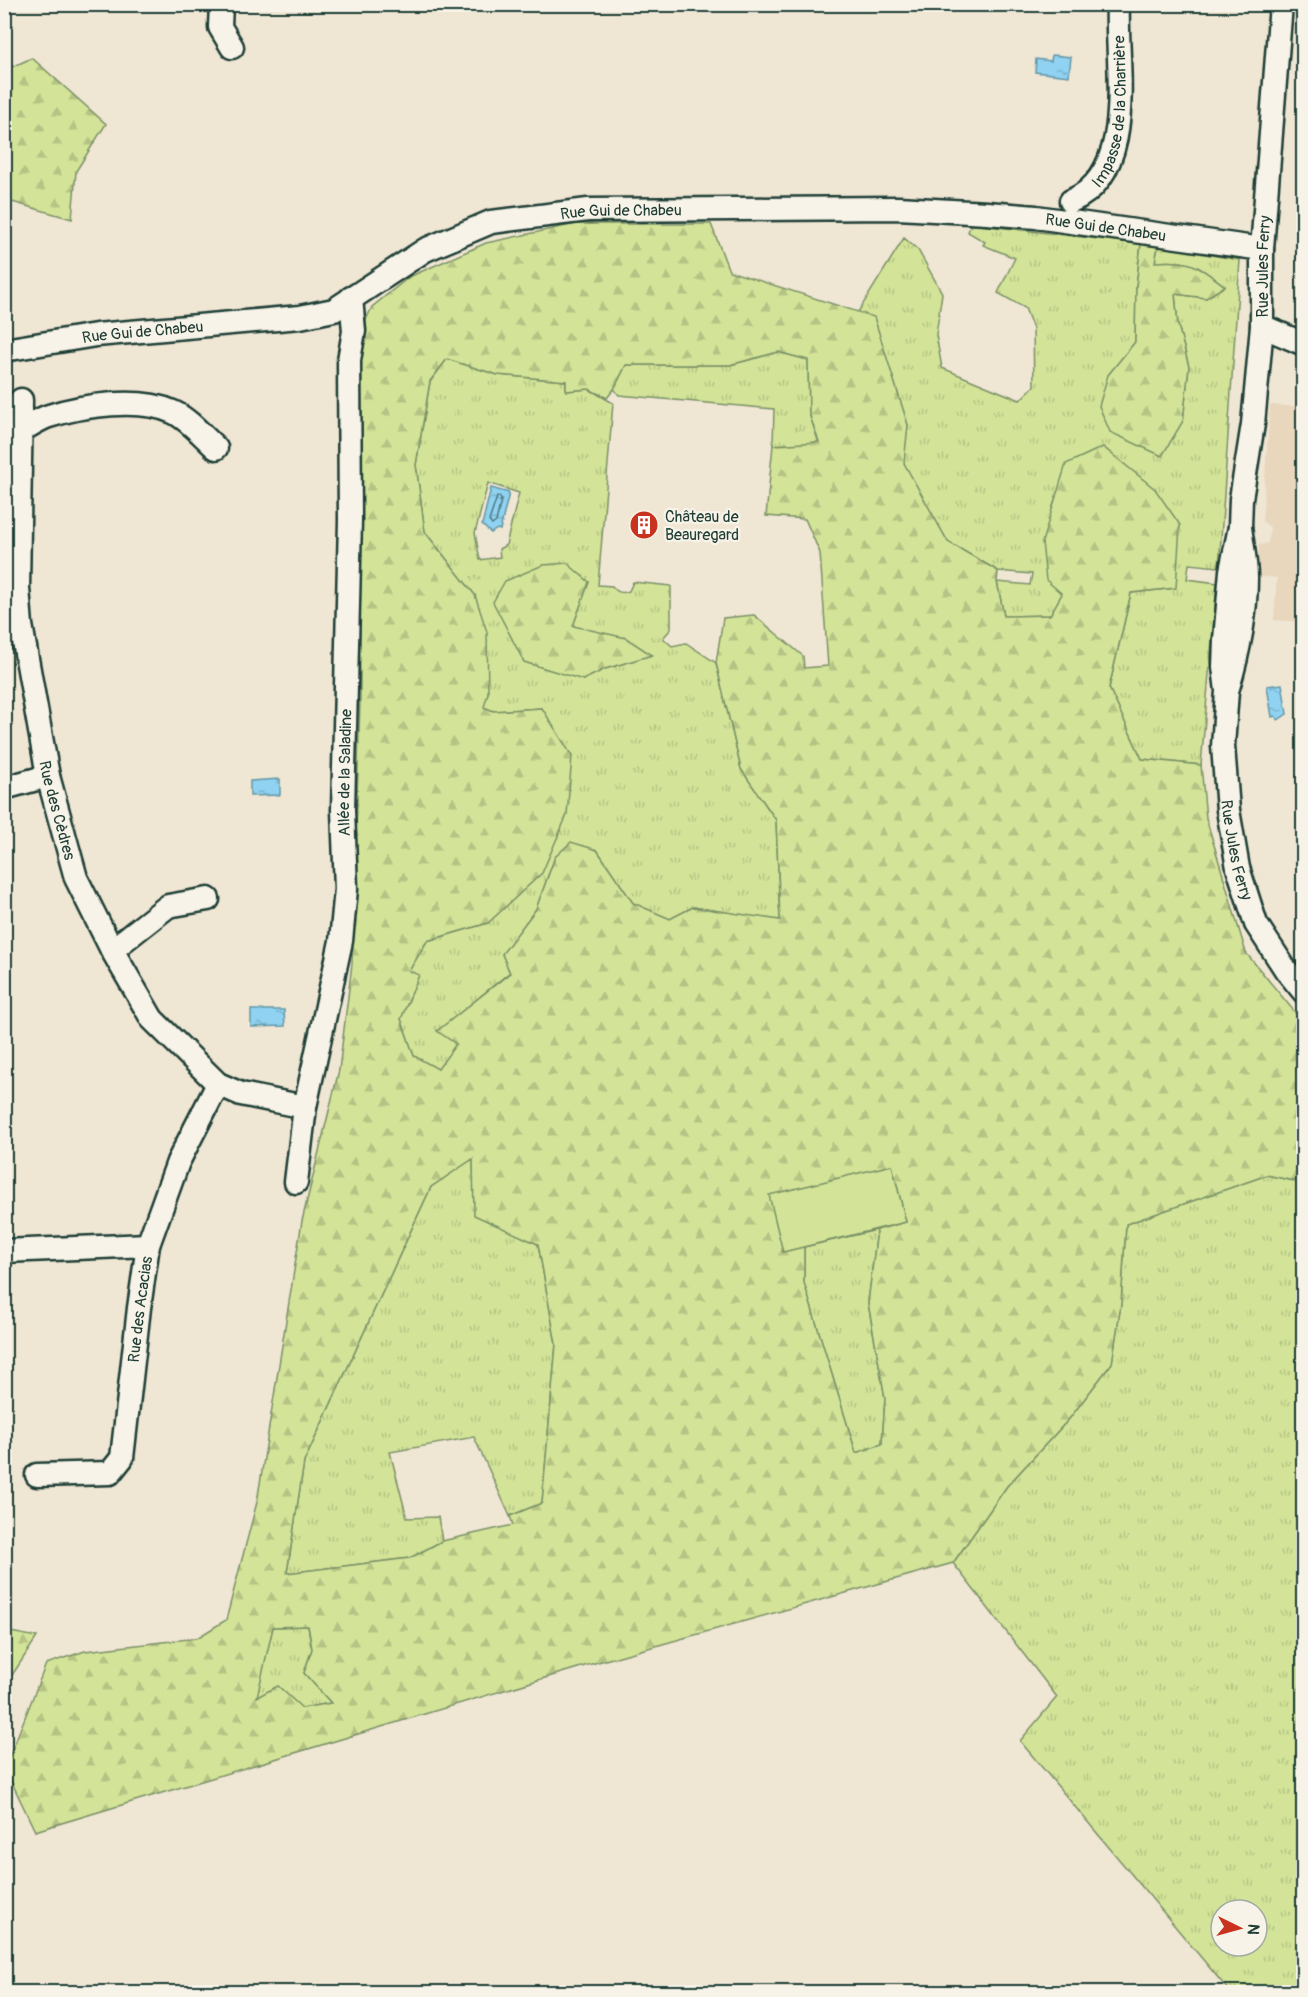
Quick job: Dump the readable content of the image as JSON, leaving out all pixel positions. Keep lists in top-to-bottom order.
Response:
{
  "streets": {
    "street": [
      "Impasse de la Charrière",
      "Rue Gui de Chabeu",
      "Rue Jules Ferry",
      "Allée de la Saladine",
      "Rue des Cèdres",
      "Rue des Acacias"
    ]
  },
  "crossings": [
    ["Rue Gui de Chabeu", "Rue Jules Ferry"],
    ["Rue Gui de Chabeu", "Allée de la Saladine"],
    ["Allée de la Saladine", "Rue des Cèdres"],
    ["Rue des Cèdres", "Rue des Acacias"]
  ],
  "places": {
    "building": ["Château de Beauregard"]
  },
  "north": "right"
}
